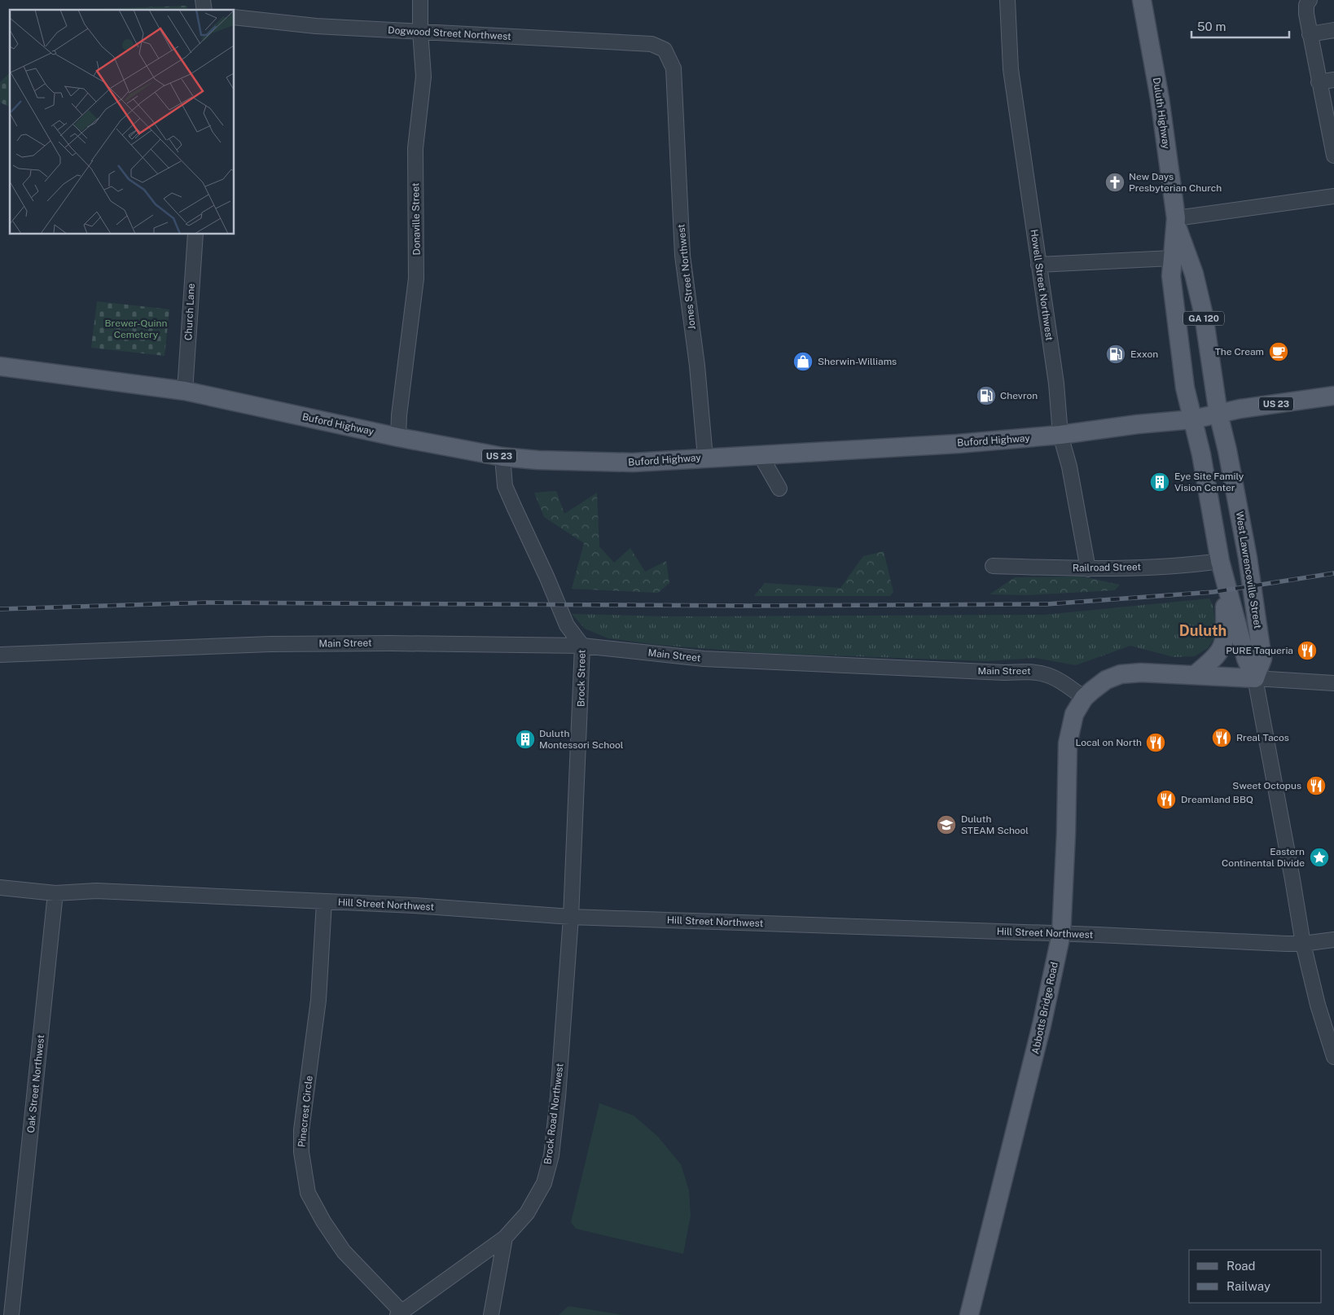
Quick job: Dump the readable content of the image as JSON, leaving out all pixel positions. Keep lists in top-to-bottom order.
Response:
{
  "streets": {
    "main road": [
      "Duluth Highway",
      "GA 120",
      "US 23",
      "Buford Highway",
      "West Lawrenceville Street",
      "Abbotts Bridge Road"
    ],
    "street": [
      "Dogwood Street Northwest",
      "Donaville Street",
      "Jones Street Northwest",
      "Howell Street Northwest",
      "Church Lane",
      "Railroad Street",
      "Main Street",
      "Brock Street",
      "Hill Street Northwest",
      "Oak Street Northwest",
      "Pinecrest Circle",
      "Brock Road Northwest"
    ]
  },
  "crossings": [
    ["Dogwood Street Northwest", "Donaville Street"],
    ["Dogwood Street Northwest", "Jones Street Northwest"],
    ["Duluth Highway", "Buford Highway"],
    ["Duluth Highway", "West Lawrenceville Street"],
    ["Donaville Street", "Buford Highway"],
    ["Jones Street Northwest", "Buford Highway"],
    ["Howell Street Northwest", "Buford Highway"],
    ["Howell Street Northwest", "Railroad Street"],
    ["Church Lane", "Buford Highway"],
    ["Buford Highway", "West Lawrenceville Street"],
    ["Buford Highway", "Brock Street"],
    ["Railroad Street", "West Lawrenceville Street"],
    ["West Lawrenceville Street", "Hill Street Northwest"],
    ["Main Street", "Brock Street"],
    ["Main Street", "Abbotts Bridge Road"],
    ["Brock Street", "Hill Street Northwest"],
    ["Brock Street", "Brock Road Northwest"],
    ["Hill Street Northwest", "Abbotts Bridge Road"],
    ["Hill Street Northwest", "Oak Street Northwest"],
    ["Hill Street Northwest", "Pinecrest Circle"],
    ["Hill Street Northwest", "Brock Road Northwest"],
    ["Pinecrest Circle", "Brock Road Northwest"]
  ],
  "districts": ["Duluth"],
  "parks": ["Brewer-Quinn Cemetery"],
  "places": {
    "church": ["New Days Presbyterian Church"],
    "cafe": ["The Cream"],
    "fuel station": ["Exxon", "Chevron"],
    "shop": ["Sherwin-Williams"],
    "building": ["Eye Site Family Vision Center", "Duluth Montessori School"],
    "restaurant": [
      "PURE Taqueria",
      "Rreal Tacos",
      "Local on North",
      "Sweet Octopus",
      "Dreamland BBQ"
    ],
    "school or university": ["Duluth STEAM School"],
    "place": ["Eastern Continental Divide"]
  },
  "legend": ["Road", "Railway"],
  "scale_bar": "50 m"
}
